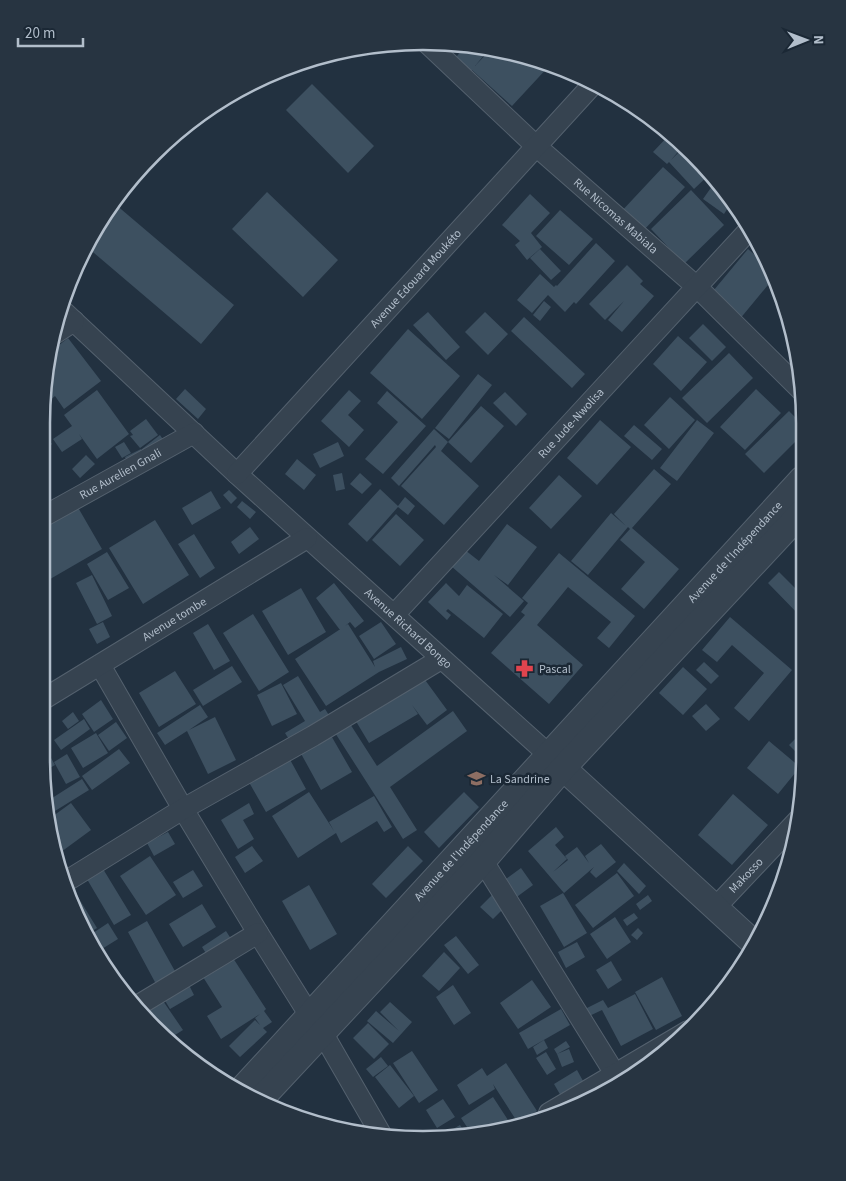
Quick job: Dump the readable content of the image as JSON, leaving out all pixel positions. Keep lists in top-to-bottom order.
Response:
{
  "streets": {
    "street": [
      "Rue Nicomas Mabiala",
      "Avenue Edouard Moukéto",
      "Rue Jude-Nwolisa",
      "Rue Aurelien Gnali",
      "Avenue de l'Indépendance",
      "Avenue tombe",
      "Avenue Richard Bongo",
      "Makosso"
    ]
  },
  "crossings": [
    ["Rue Nicomas Mabiala", "Avenue Edouard Moukéto"],
    ["Rue Nicomas Mabiala", "Rue Jude-Nwolisa"],
    ["Avenue Edouard Moukéto", "Avenue Richard Bongo"],
    ["Rue Jude-Nwolisa", "Avenue Richard Bongo"],
    ["Rue Aurelien Gnali", "Avenue Richard Bongo"],
    ["Avenue de l'Indépendance", "Avenue Richard Bongo"],
    ["Avenue tombe", "Avenue Richard Bongo"],
    ["Avenue Richard Bongo", "Makosso"]
  ],
  "places": {
    "pharmacy": ["Pascal"],
    "school or university": ["La Sandrine"]
  },
  "scale_bar": "20 m",
  "north": "right"
}
